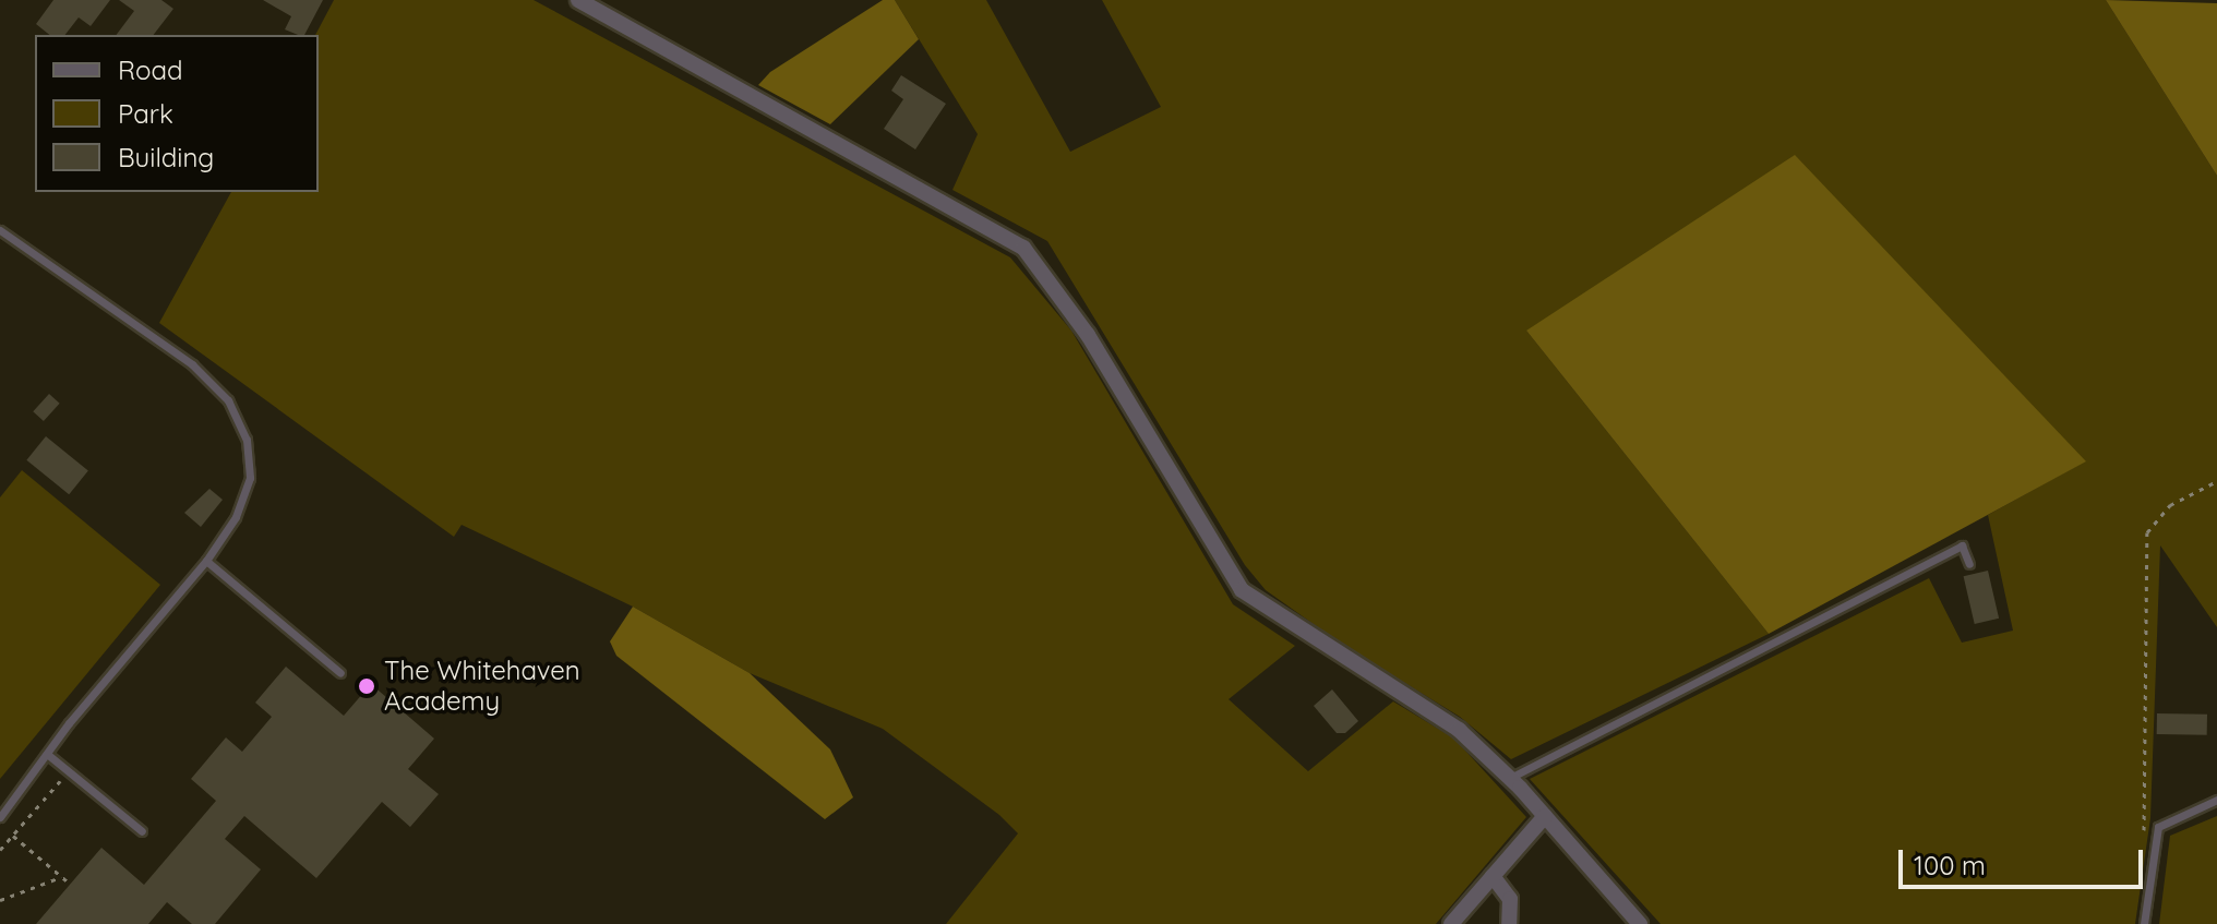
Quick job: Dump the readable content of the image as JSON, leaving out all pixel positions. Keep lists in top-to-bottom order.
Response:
{
  "places": ["The Whitehaven Academy"],
  "legend": ["Road", "Park", "Building"],
  "scale_bar": "100 m"
}
